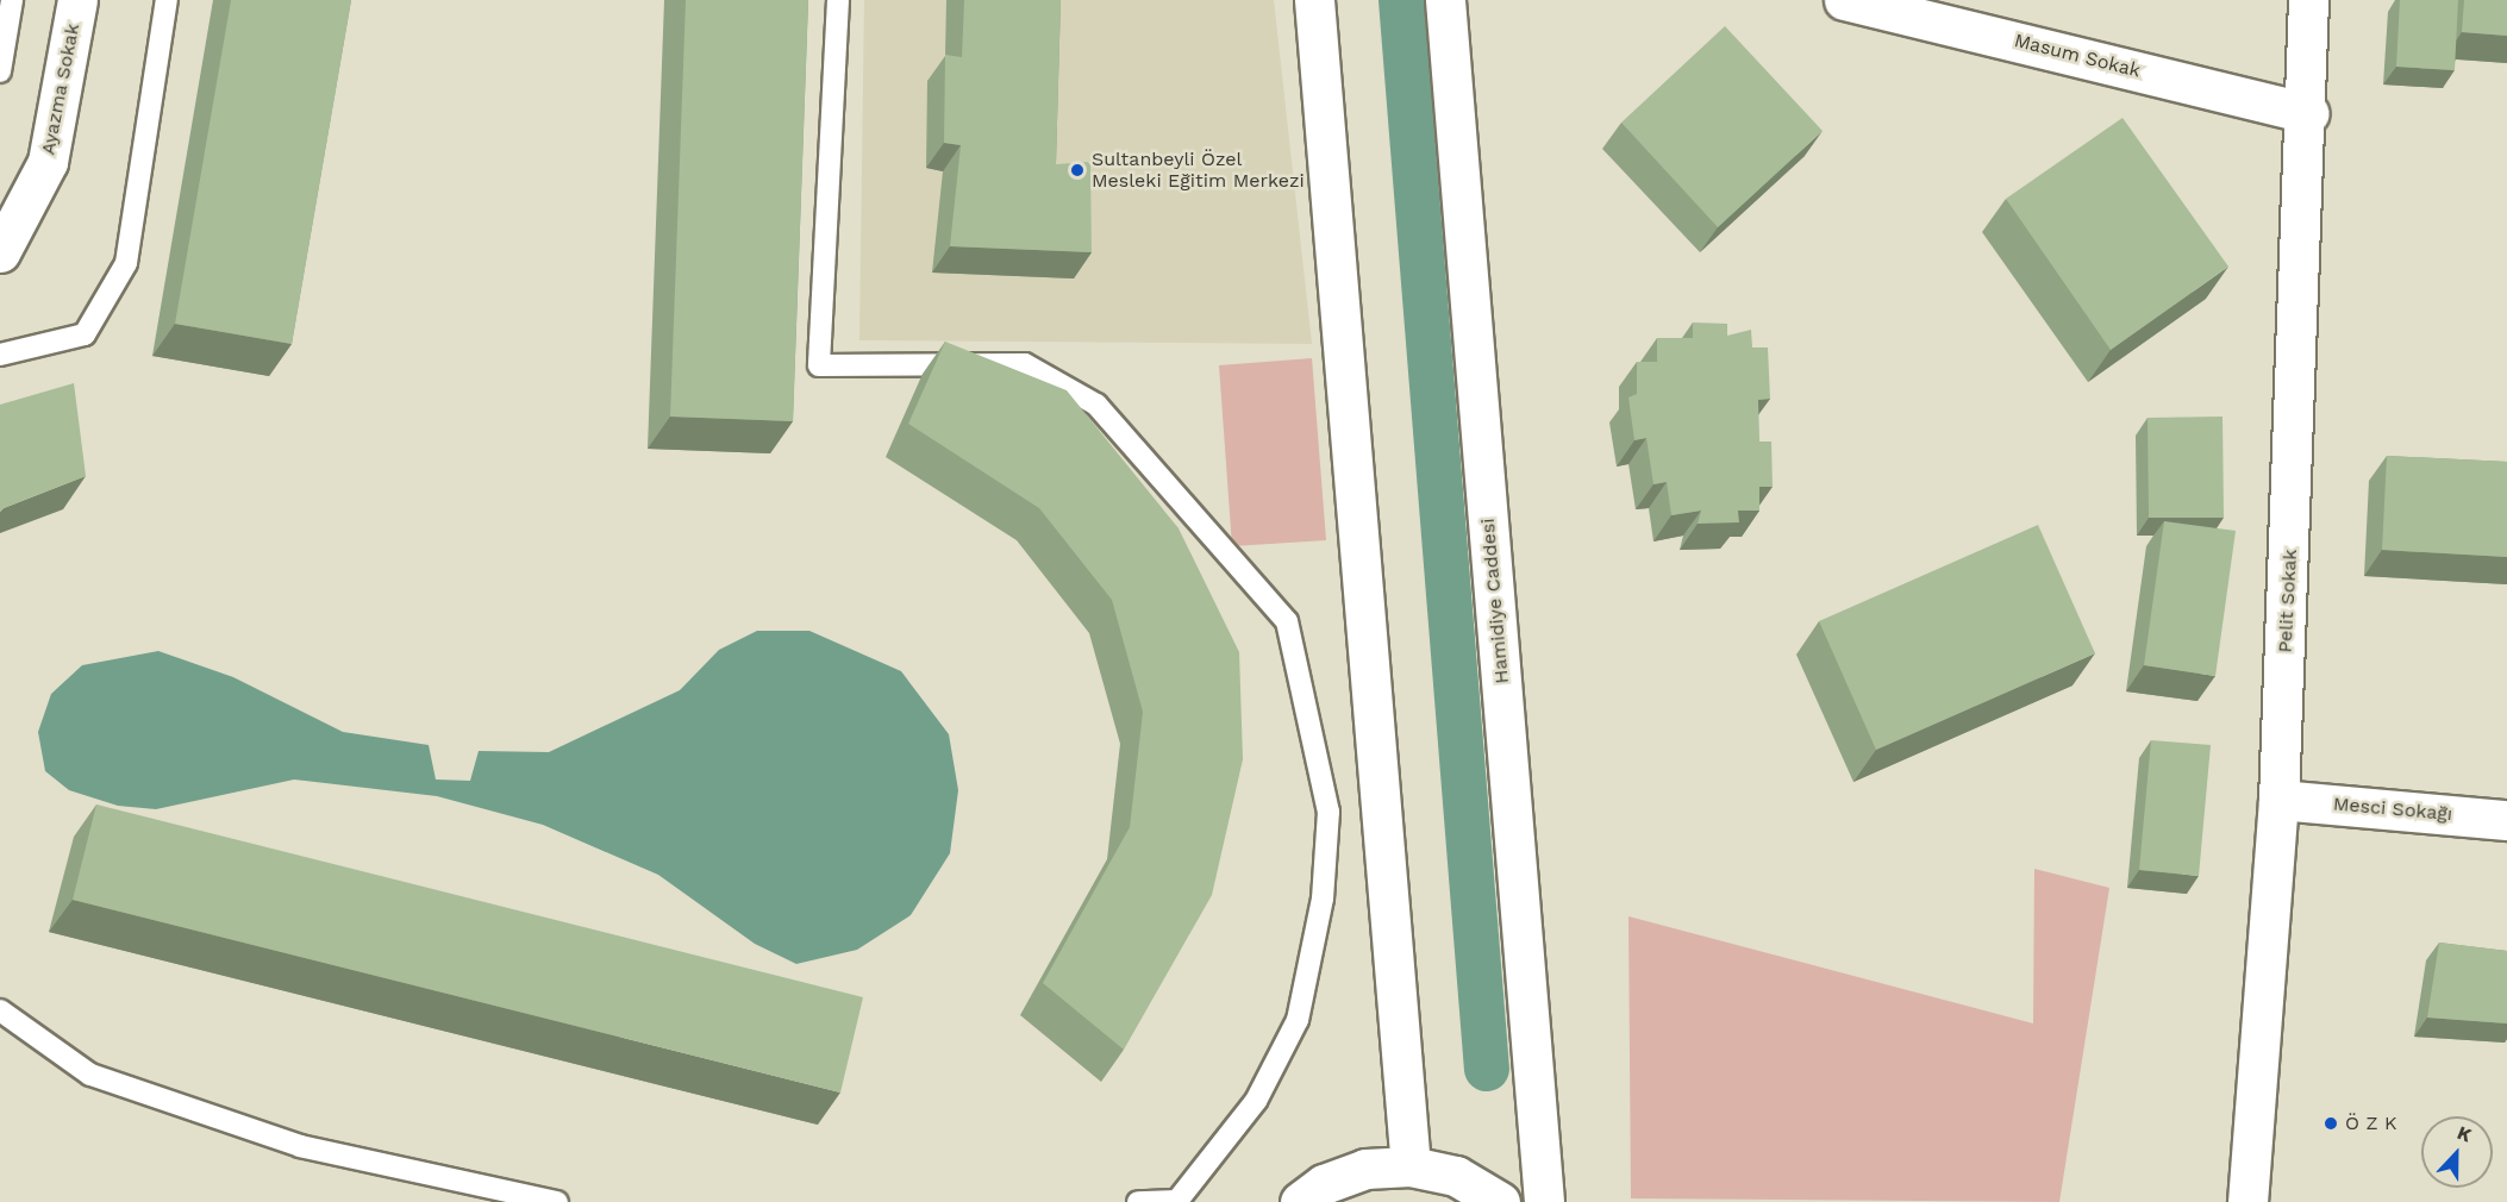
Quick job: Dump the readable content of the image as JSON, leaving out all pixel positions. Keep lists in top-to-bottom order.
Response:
{
  "streets": {
    "street": [
      "Masum Sokak",
      "Ayazma Sokak",
      "Hamidiye Caddesi",
      "Pelit Sokak",
      "Mesci Sokağı"
    ]
  },
  "crossings": [
    ["Masum Sokak", "Pelit Sokak"],
    ["Pelit Sokak", "Mesci Sokağı"]
  ],
  "places": ["Sultanbeyli Özel Mesleki Eğitim Merkezi", "Ö Z K"],
  "north": "top"
}
